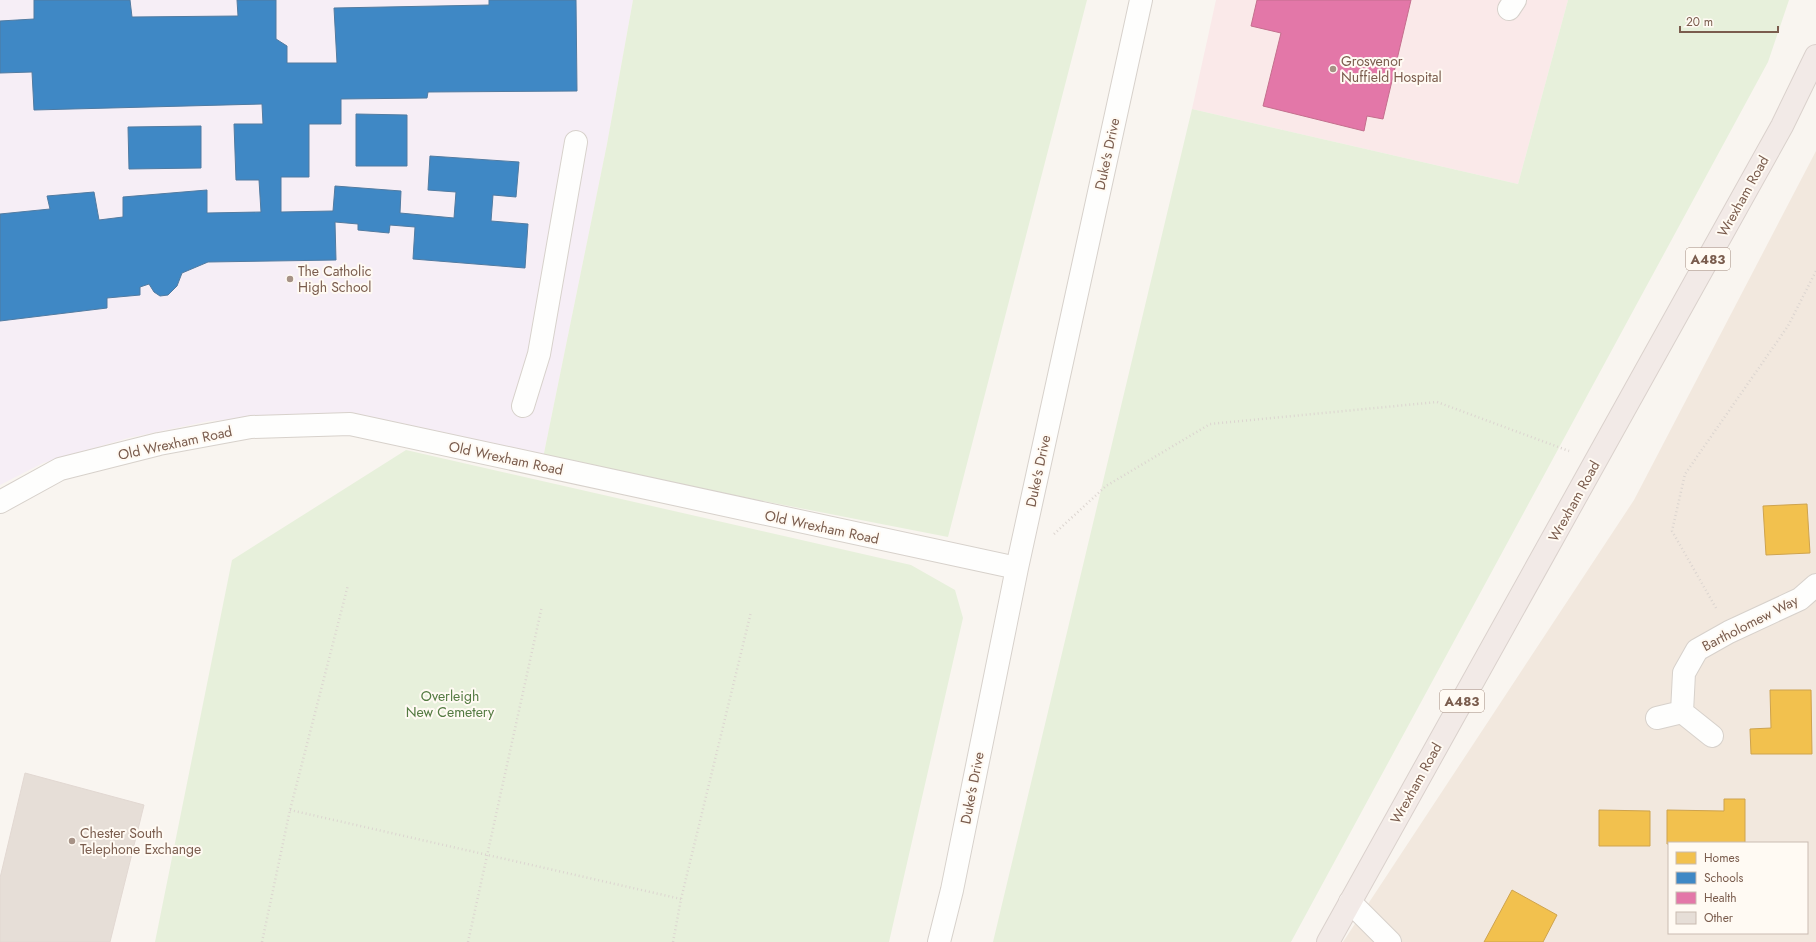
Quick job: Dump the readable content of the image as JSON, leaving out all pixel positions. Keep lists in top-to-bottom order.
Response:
{
  "streets": {
    "highway": ["Wrexham Road", "A483"],
    "street": ["Duke's Drive", "Old Wrexham Road", "Bartholomew Way"]
  },
  "crossings": [
    ["Duke's Drive", "Old Wrexham Road"]
  ],
  "parks": ["Overleigh New Cemetery"],
  "places": ["Grosvenor Nuffield Hospital", "The Catholic High School", "Chester South Telephone Exchange"],
  "legend": [
    "Homes",
    "Schools",
    "Health",
    "Other"
  ],
  "scale_bar": "20 m"
}
